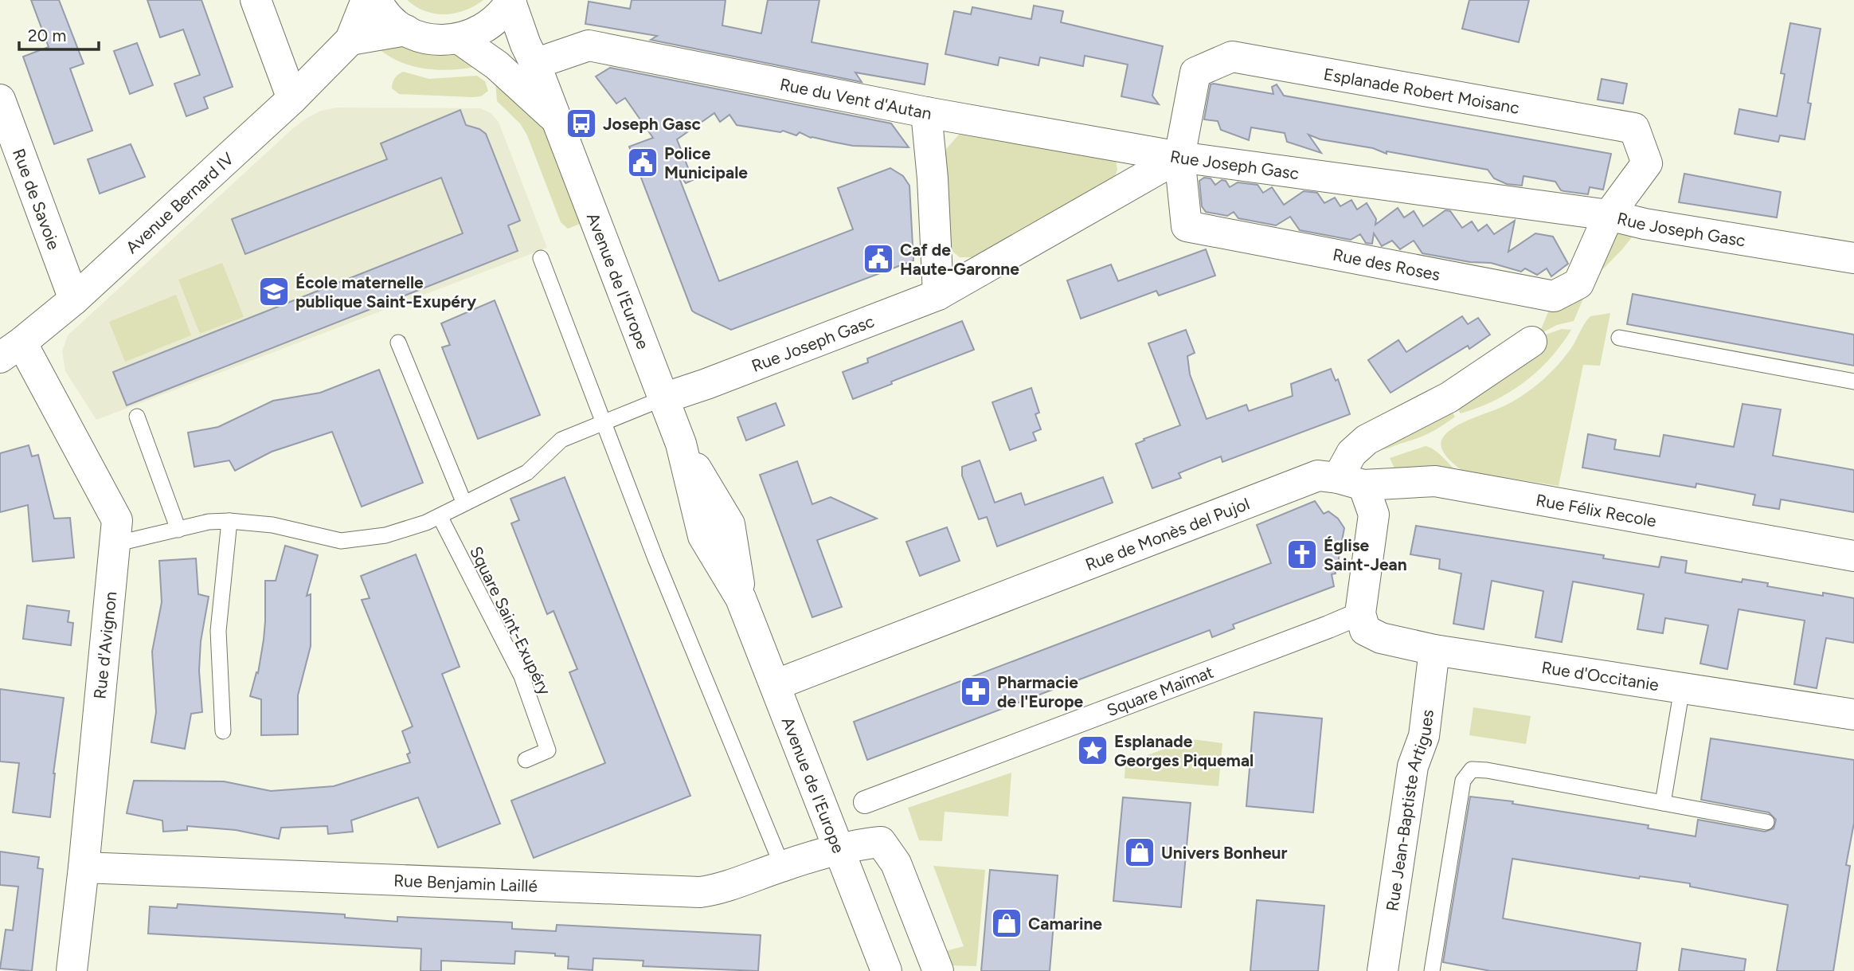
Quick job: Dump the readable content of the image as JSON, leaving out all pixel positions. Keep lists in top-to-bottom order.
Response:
{
  "streets": {
    "street": [
      "Esplanade Robert Moisanc",
      "Rue du Vent d'Autan",
      "Rue Joseph Gasc",
      "Rue de Savoie",
      "Avenue Bernard IV",
      "Rue des Roses",
      "Avenue de l'Europe",
      "Rue Félix Recole",
      "Rue de Monès del Pujol",
      "Rue d'Avignon",
      "Rue d'Occitanie",
      "Square Maïmat",
      "Rue Jean-Baptiste Artigues",
      "Rue Benjamin Laillé"
    ],
    "lane": ["Square Saint-Exupéry"]
  },
  "crossings": [
    ["Esplanade Robert Moisanc", "Rue du Vent d'Autan"],
    ["Esplanade Robert Moisanc", "Rue Joseph Gasc"],
    ["Esplanade Robert Moisanc", "Rue des Roses"],
    ["Rue du Vent d'Autan", "Rue Joseph Gasc"],
    ["Rue du Vent d'Autan", "Rue des Roses"],
    ["Rue du Vent d'Autan", "Avenue de l'Europe"],
    ["Rue Joseph Gasc", "Rue des Roses"],
    ["Rue Joseph Gasc", "Avenue de l'Europe"],
    ["Rue de Savoie", "Avenue Bernard IV"],
    ["Avenue Bernard IV", "Rue d'Avignon"],
    ["Avenue de l'Europe", "Rue de Monès del Pujol"],
    ["Avenue de l'Europe", "Rue Benjamin Laillé"],
    ["Rue Félix Recole", "Rue de Monès del Pujol"],
    ["Rue d'Avignon", "Rue Benjamin Laillé"],
    ["Rue d'Occitanie", "Square Maïmat"],
    ["Rue d'Occitanie", "Rue Jean-Baptiste Artigues"]
  ],
  "places": {
    "bus stop": ["Joseph Gasc"],
    "public building": ["Police Municipale", "Caf de Haute-Garonne"],
    "school or university": ["École maternelle publique Saint-Exupéry"],
    "church": ["Église Saint-Jean"],
    "pharmacy": ["Pharmacie de l'Europe"],
    "place": ["Esplanade Georges Piquemal"],
    "shop": ["Univers Bonheur", "Camarine"]
  },
  "scale_bar": "20 m"
}
